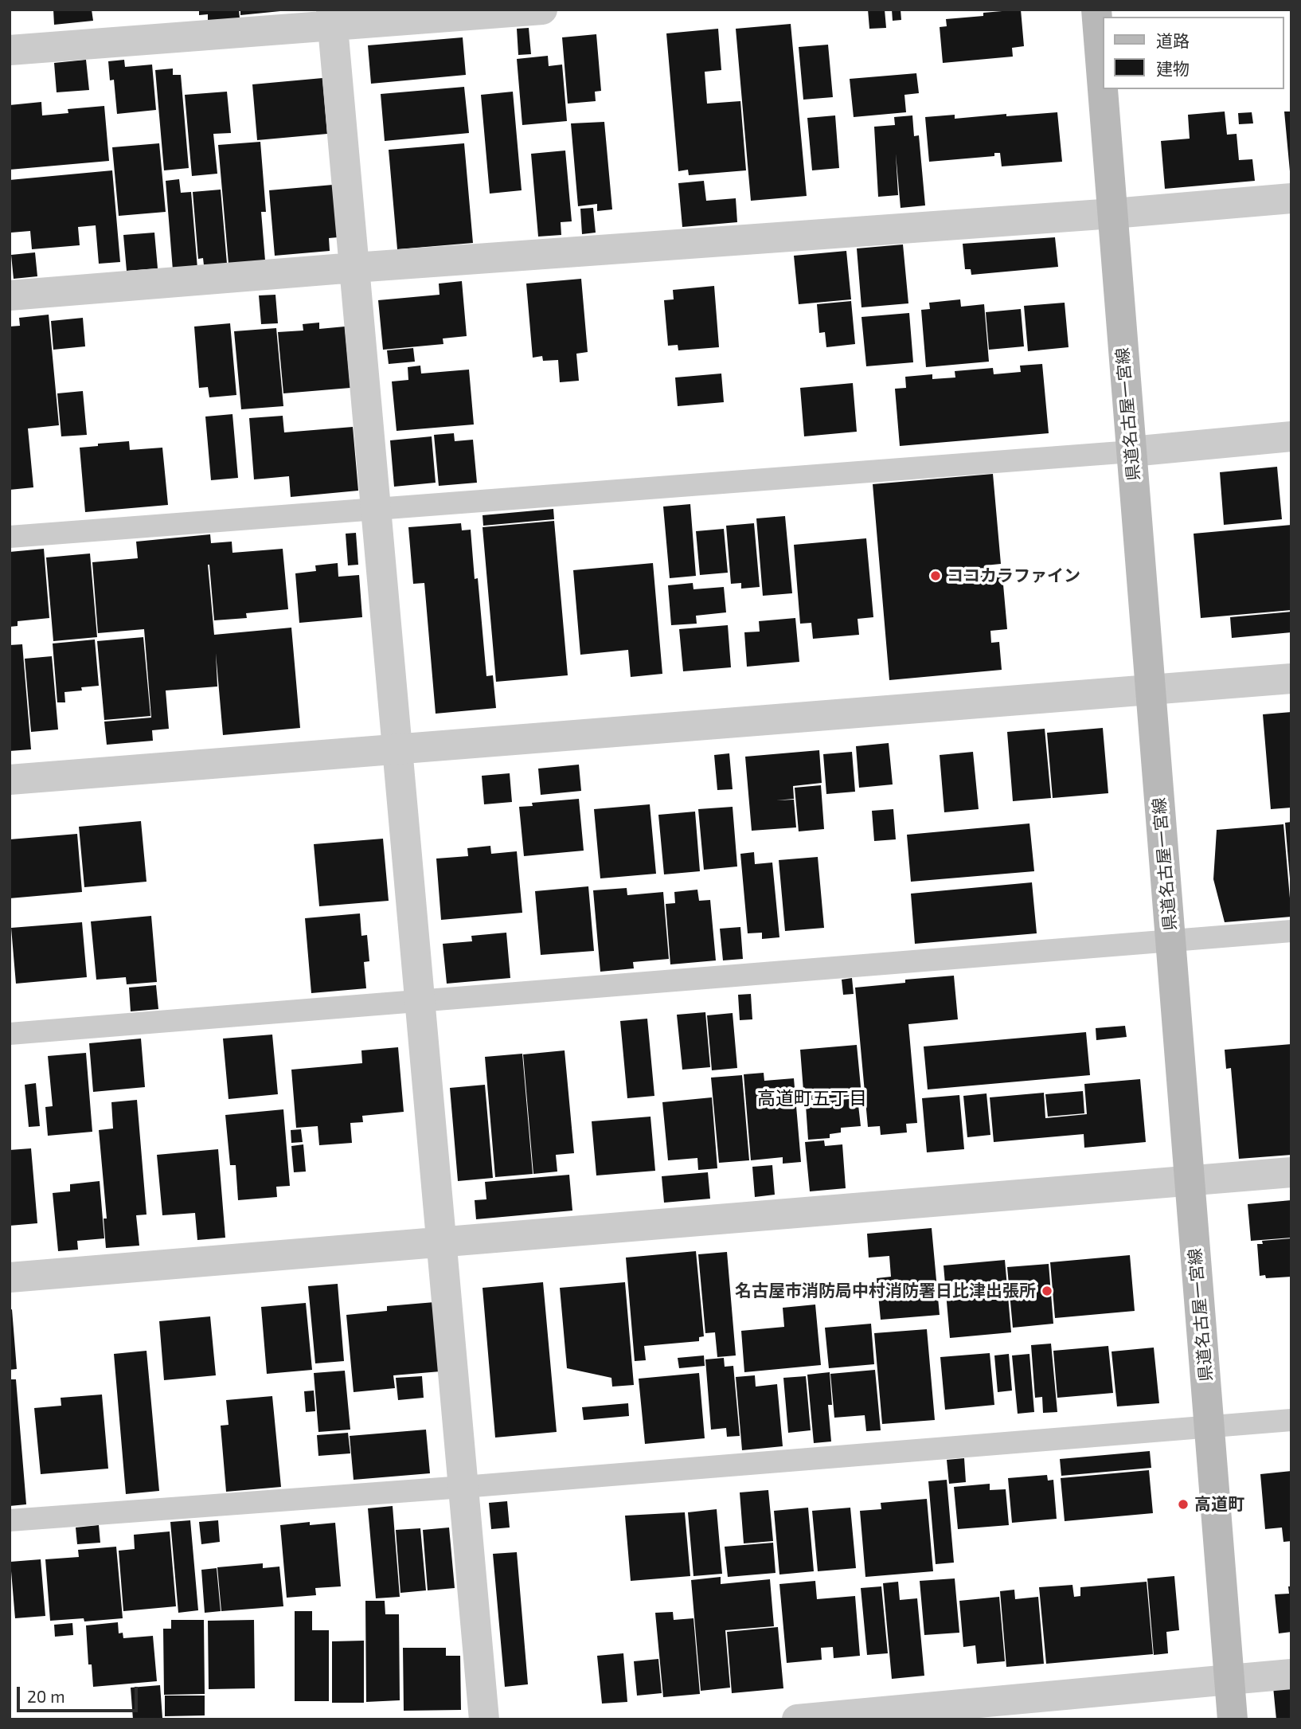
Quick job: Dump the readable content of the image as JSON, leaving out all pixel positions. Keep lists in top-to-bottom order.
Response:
{
  "streets": {
    "main road": ["県道名古屋一宮線"]
  },
  "districts": ["高道町五丁目"],
  "places": ["ココカラファイン", "名古屋市消防局中村消防署日比津出張所", "高道町"],
  "legend": ["道路", "建物"],
  "scale_bar": "20 m"
}
